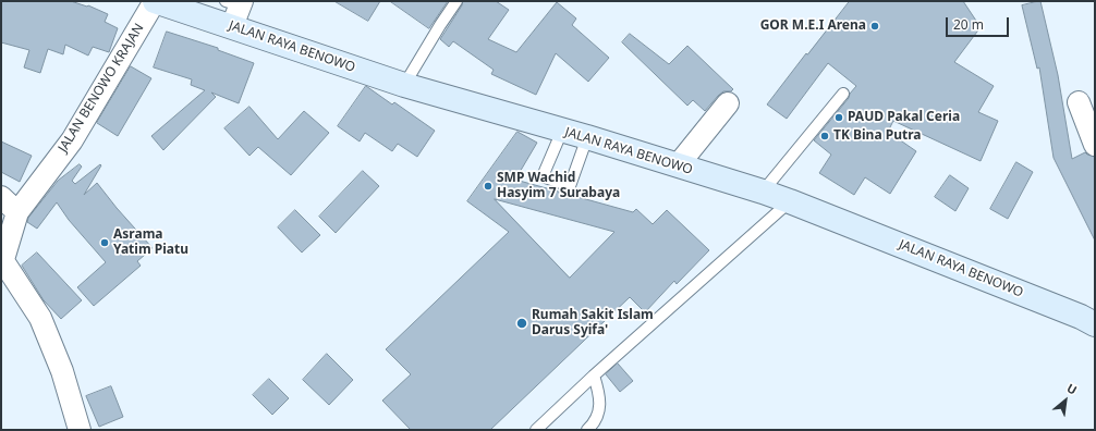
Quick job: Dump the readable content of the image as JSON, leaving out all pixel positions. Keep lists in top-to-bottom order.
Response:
{
  "streets": {
    "main road": ["JALAN RAYA BENOWO"],
    "street": ["JALAN BENOWO KRAJAN"]
  },
  "crossings": [
    ["JALAN RAYA BENOWO", "JALAN BENOWO KRAJAN"]
  ],
  "places": [
    "GOR M.E.I Arena",
    "PAUD Pakal Ceria",
    "TK Bina Putra",
    "SMP Wachid Hasyim 7 Surabaya",
    "Asrama Yatim Piatu",
    "Rumah Sakit Islam Darus Syifa'"
  ],
  "scale_bar": "20 m",
  "north": "top right"
}
